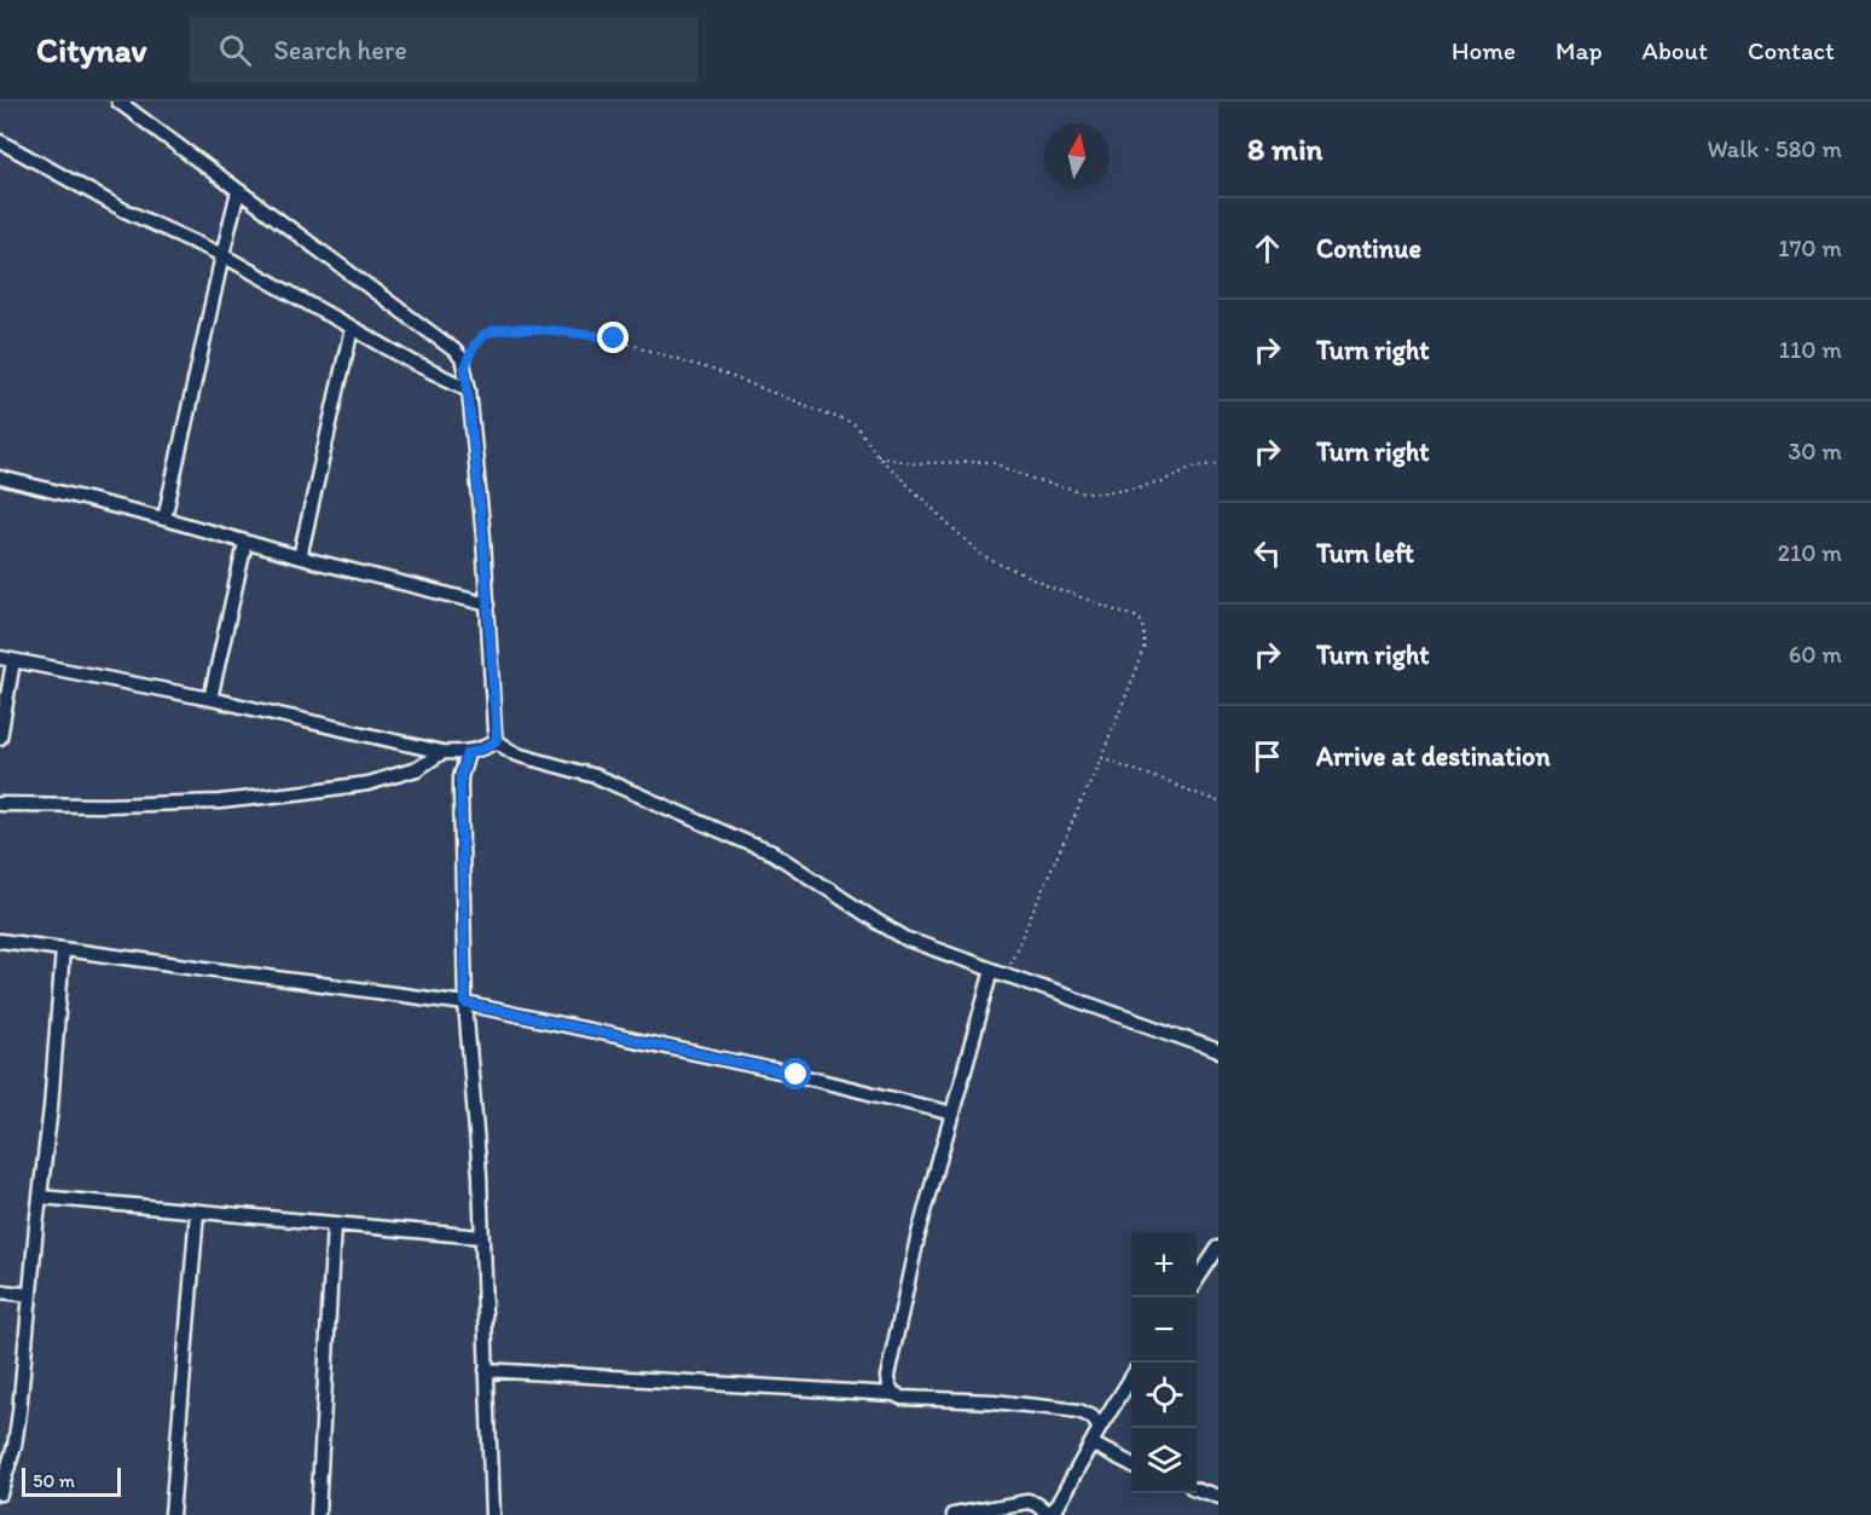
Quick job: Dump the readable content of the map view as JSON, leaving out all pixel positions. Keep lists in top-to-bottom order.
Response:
{
  "scale_bar": "50 m",
  "north": "top",
  "page": {
    "header": "Citynav",
    "search": "Search here",
    "nav": [
      "Home",
      "Map",
      "About",
      "Contact"
    ],
    "heading": ["8 min", "Walk · 580 m"],
    "list": [
      ["Continue", "170 m"],
      ["Turn right", "110 m"],
      ["Turn right", "30 m"],
      ["Turn left", "210 m"],
      ["Turn right", "60 m"],
      "Arrive at destination"
    ],
    "map_buttons": ["+", "−"],
    "scale": "50 m"
  }
}
